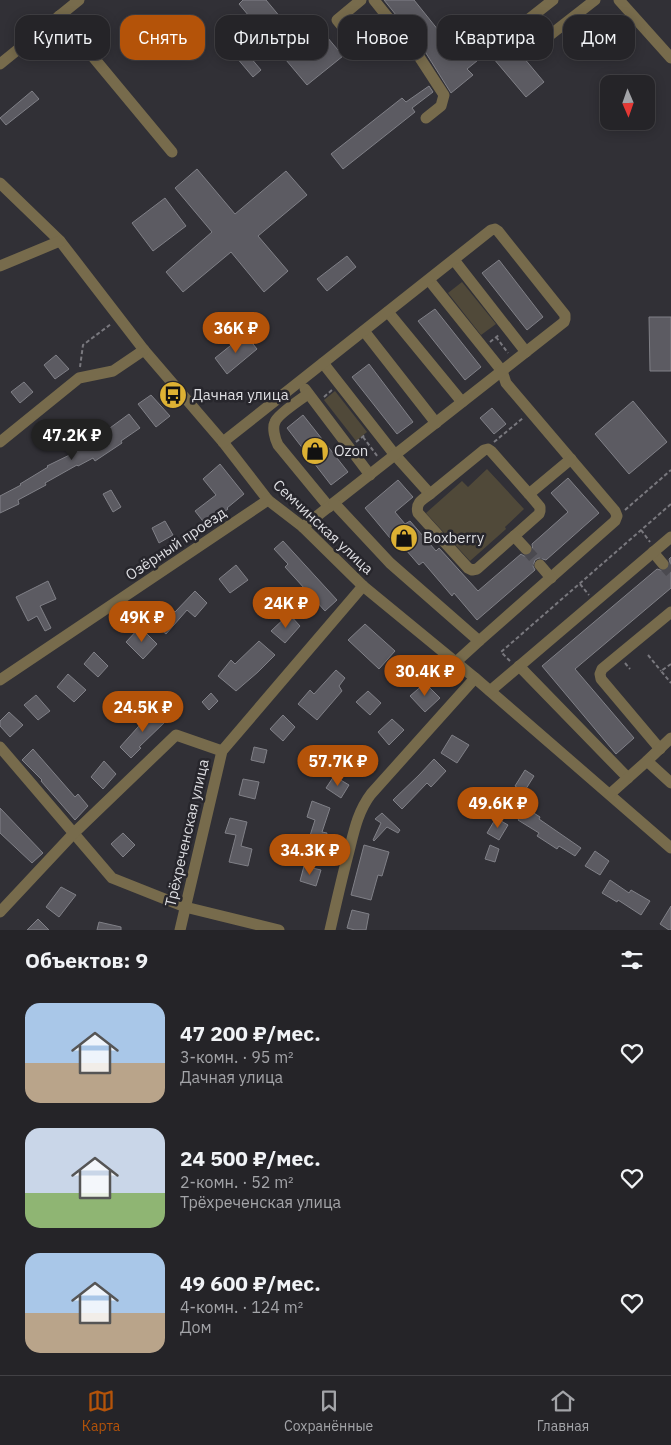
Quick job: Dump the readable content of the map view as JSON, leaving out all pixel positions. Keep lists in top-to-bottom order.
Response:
{
  "streets": {
    "street": ["Семчинская улица", "Озёрный проезд", "Трёхреченская улица"]
  },
  "crossings": [
    ["Семчинская улица", "Озёрный проезд"],
    ["Семчинская улица", "Трёхреченская улица"]
  ],
  "places": {
    "bus stop": ["Дачная улица"],
    "shop": ["Ozon", "Boxberry"]
  },
  "north": "bottom",
  "page": {
    "chip": [
      "Купить",
      "Снять",
      "Фильтры",
      "Новое",
      "Квартира",
      "Дом"
    ],
    "price": [
      "36K ₽",
      "47.2K ₽",
      "24K ₽",
      "49K ₽",
      "30.4K ₽",
      "24.5K ₽",
      "57.7K ₽",
      "49.6K ₽",
      "34.3K ₽"
    ],
    "heading": "Объектов: 9",
    "list": [
      {
        "name": "47 200 ₽/мес.",
        "note": "3-комн. · 95 m² · Дачная улица"
      },
      {
        "name": "24 500 ₽/мес.",
        "note": "2-комн. · 52 m² · Трёхреченская улица"
      },
      {
        "name": "49 600 ₽/мес.",
        "note": "4-комн. · 124 m² · Дом"
      }
    ],
    "tabs": ["Карта", "Сохранённые", "Главная"]
  }
}
